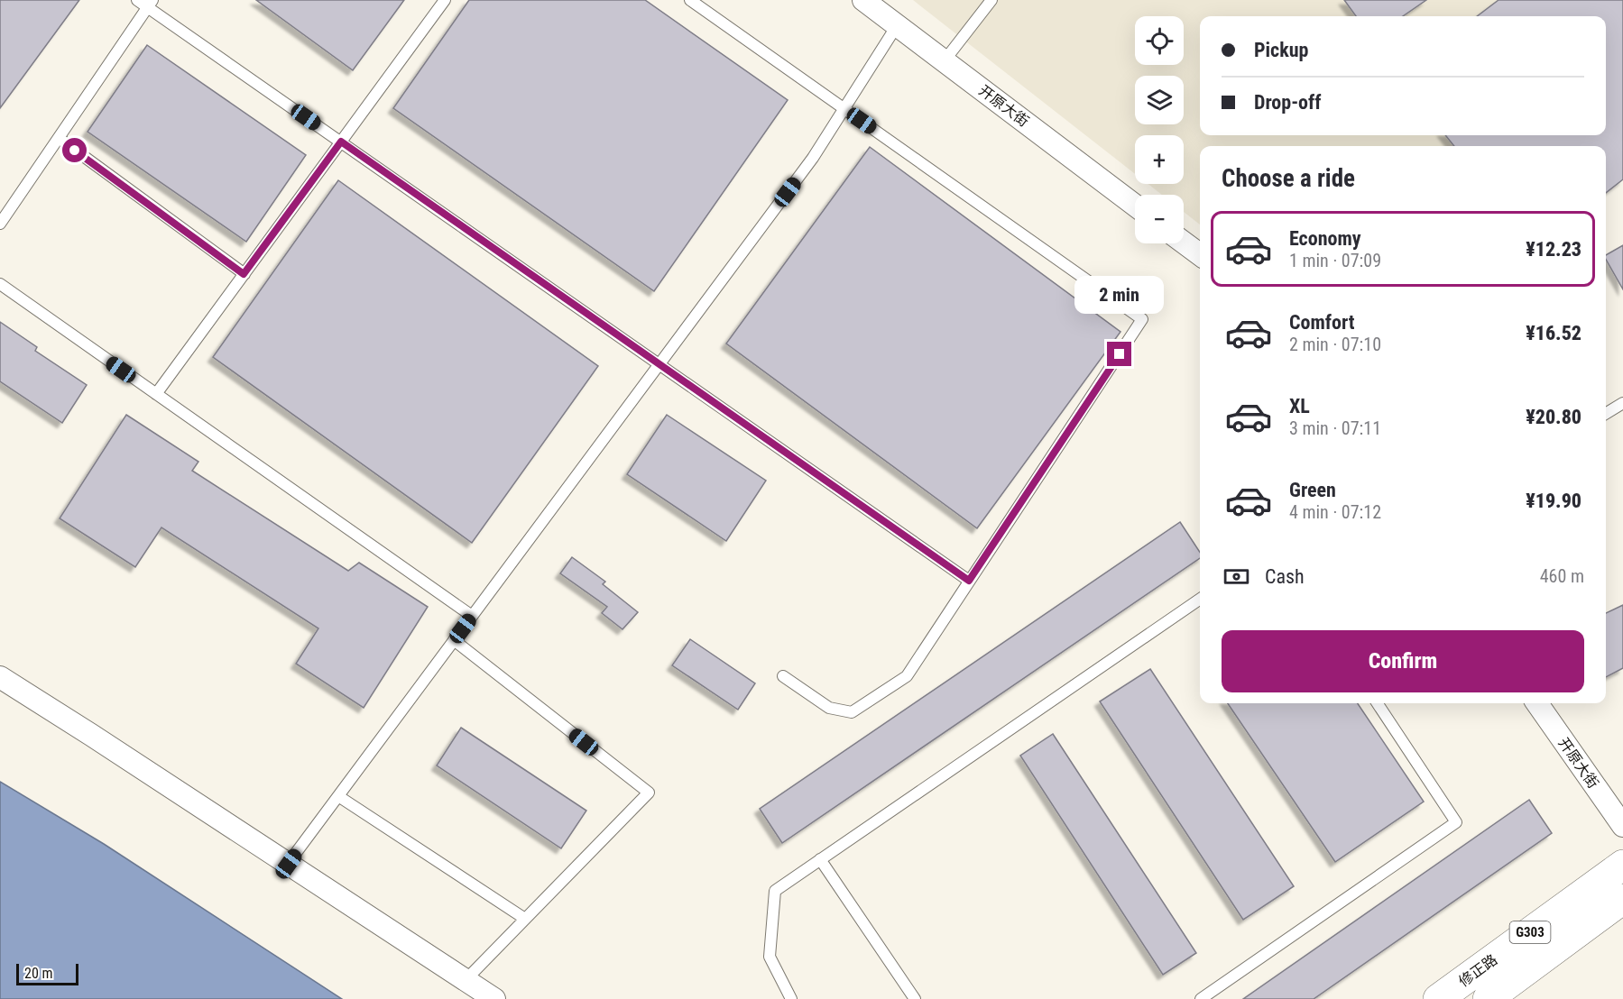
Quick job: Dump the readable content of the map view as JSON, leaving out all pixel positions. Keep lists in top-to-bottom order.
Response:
{
  "streets": {
    "highway": ["G303", "修正路"],
    "street": ["开原大街"]
  },
  "scale_bar": "20 m",
  "page": {
    "map_buttons": ["+", "−"],
    "banner": ["Pickup", "Drop-off"],
    "heading": "Choose a ride",
    "list": [
      {
        "name": "Economy",
        "note": "1 min · 07:09",
        "value": "¥12.23"
      },
      {
        "name": "Comfort",
        "note": "2 min · 07:10",
        "value": "¥16.52"
      },
      {
        "name": "XL",
        "note": "3 min · 07:11",
        "value": "¥20.80"
      },
      {
        "name": "Green",
        "note": "4 min · 07:12",
        "value": "¥19.90"
      }
    ],
    "bubble": "2 min",
    "pay": ["Cash", "460 m"],
    "buttons": "Confirm",
    "scale": "20 m"
  }
}
